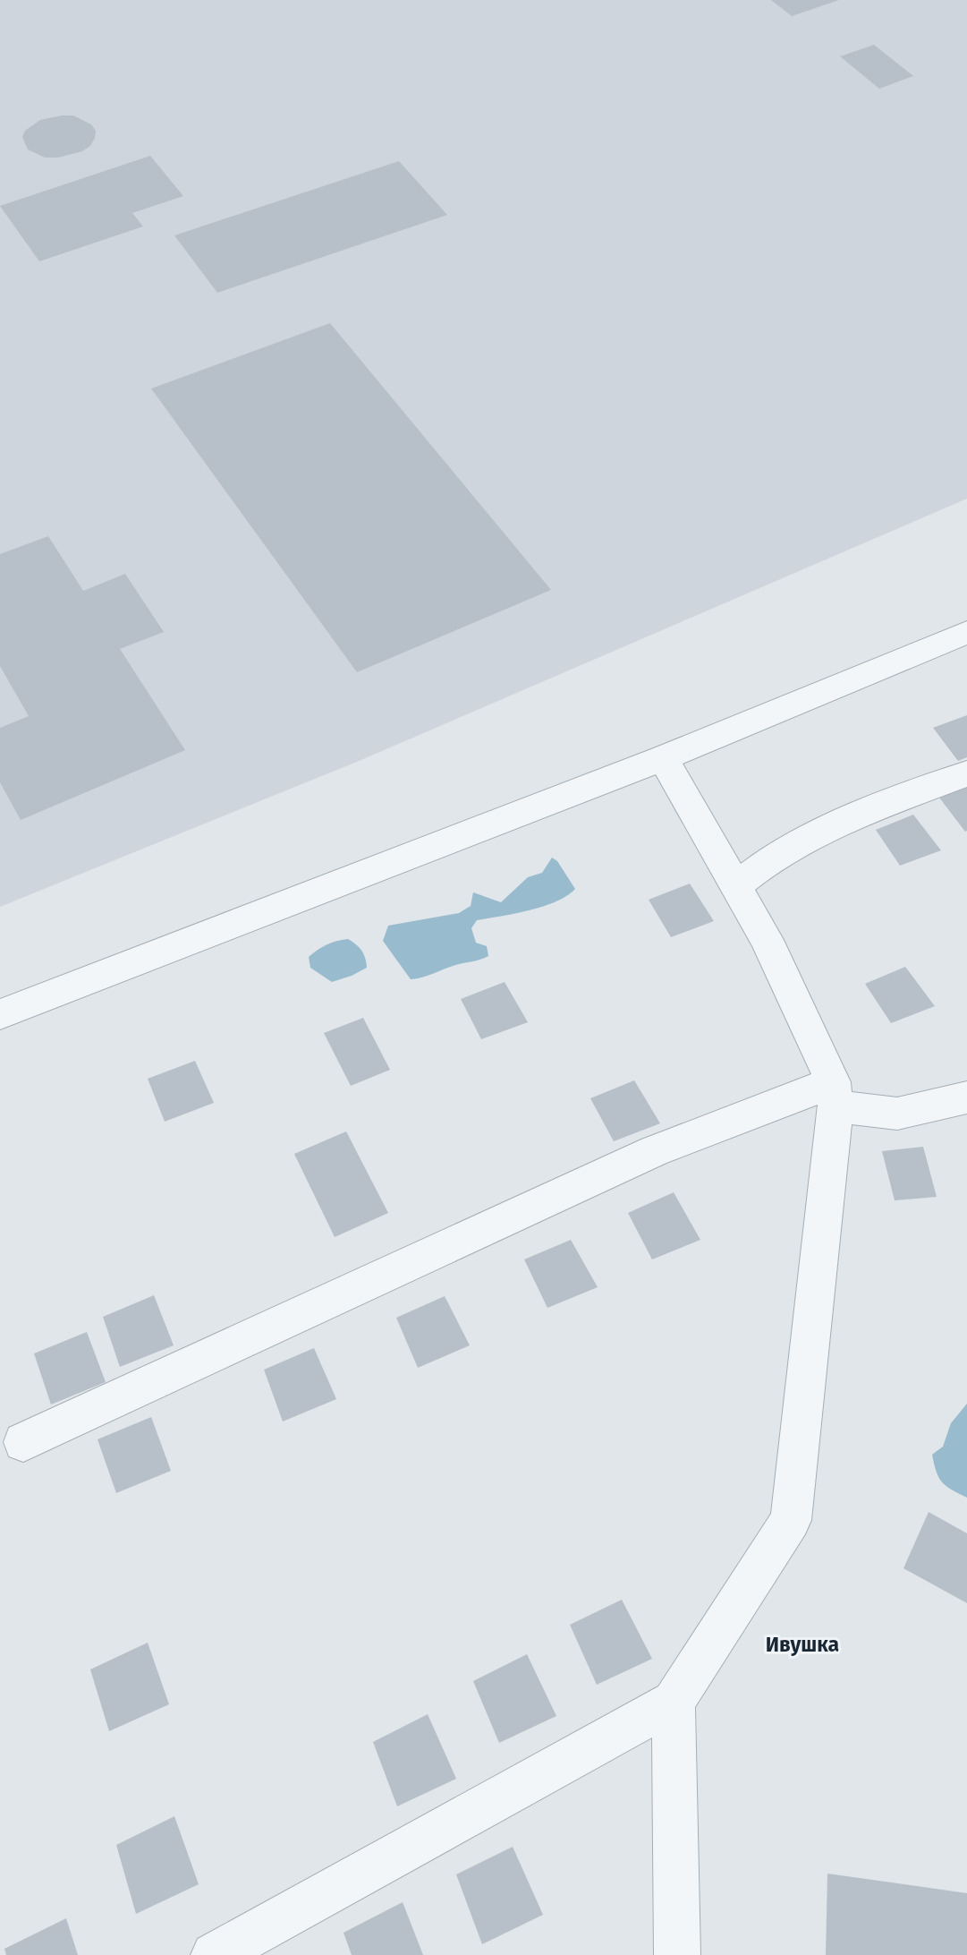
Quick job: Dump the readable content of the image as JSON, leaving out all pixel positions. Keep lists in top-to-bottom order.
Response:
{
  "districts": ["Ивушка"]
}
